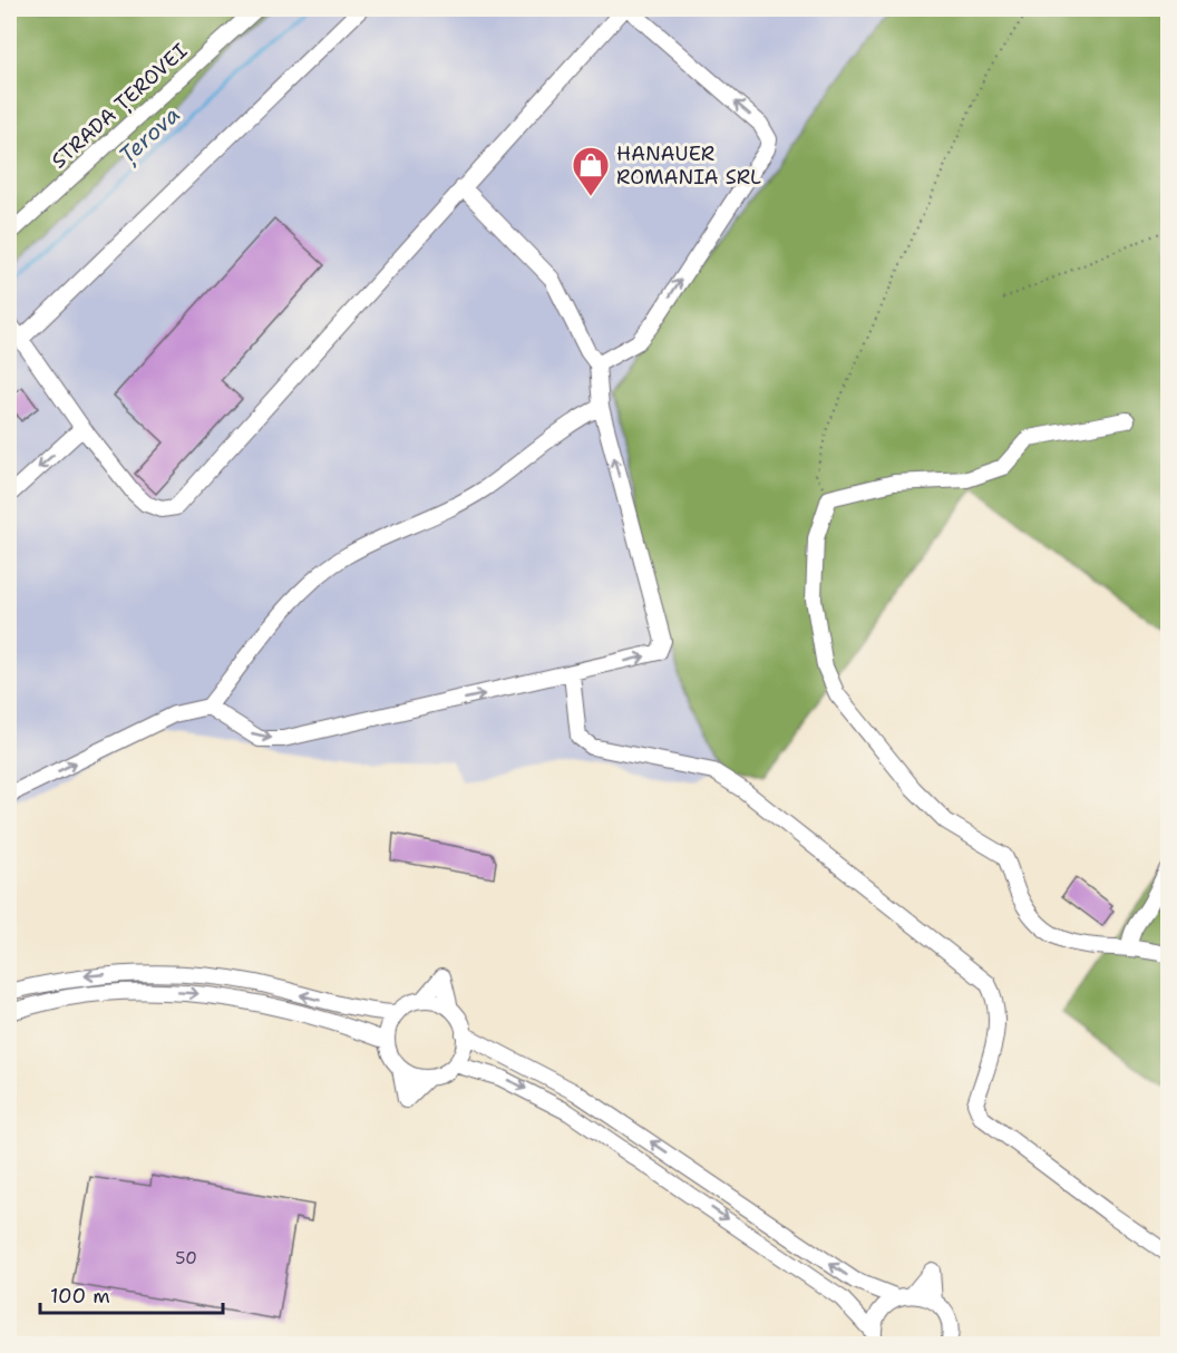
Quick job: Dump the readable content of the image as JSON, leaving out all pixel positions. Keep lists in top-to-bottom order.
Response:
{
  "streets": {
    "street": ["STRADA ȚEROVEI"]
  },
  "water": ["Țerova"],
  "places": {
    "shop": ["HANAUER ROMANIA SRL"]
  },
  "house_numbers": ["50"],
  "scale_bar": "100 m"
}
